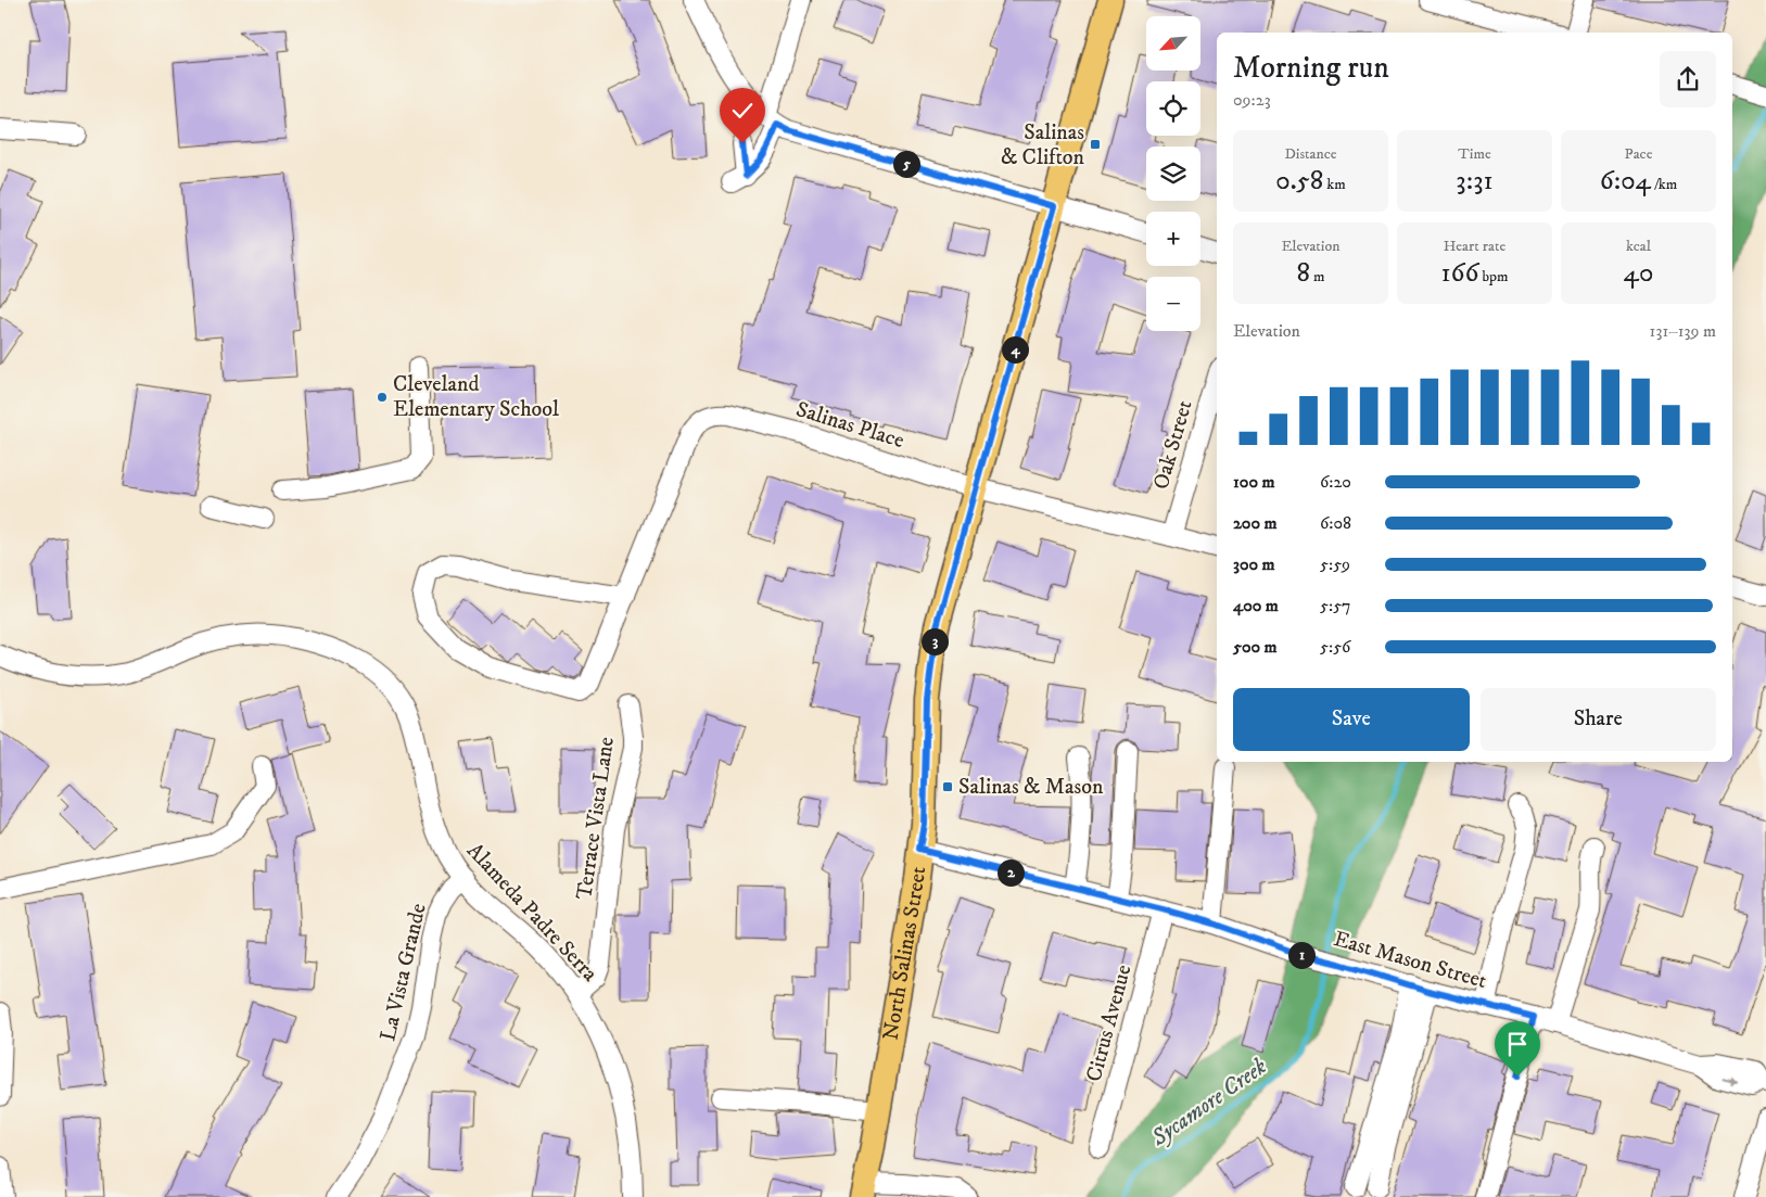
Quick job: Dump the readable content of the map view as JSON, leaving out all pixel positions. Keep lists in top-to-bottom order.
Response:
{
  "streets": {
    "main road": ["North Salinas Street"],
    "street": [
      "Salinas Place",
      "Oak Street",
      "Terrace Vista Lane",
      "Alameda Padre Serra",
      "East Mason Street",
      "La Vista Grande",
      "Citrus Avenue"
    ]
  },
  "crossings": [
    ["Salinas Place", "Oak Street"],
    ["Salinas Place", "North Salinas Street"],
    ["Terrace Vista Lane", "Alameda Padre Serra"],
    ["Alameda Padre Serra", "La Vista Grande"],
    ["North Salinas Street", "East Mason Street"],
    ["East Mason Street", "Citrus Avenue"]
  ],
  "water": ["Sycamore Creek"],
  "places": {
    "transit": ["Salinas & Clifton", "Salinas & Mason"],
    "other": ["Cleveland Elementary School"]
  },
  "north": "bottom left",
  "page": {
    "map_buttons": ["+", "−"],
    "heading": ["Morning run", "09:23"],
    "stats": [
      ["Distance", "0.58 km"],
      ["Time", "3:31"],
      ["Pace", "6:04 /km"],
      ["Elevation", "8 m"],
      ["Heart rate", "166 bpm"],
      ["kcal", "40"]
    ],
    "pins": [
      "5",
      "4",
      "3",
      "2",
      "1"
    ],
    "chart": ["Elevation", "131–139 m"],
    "list": [
      {
        "name": "100 m",
        "note": "6:20"
      },
      {
        "name": "200 m",
        "note": "6:08"
      },
      {
        "name": "300 m",
        "note": "5:59"
      },
      {
        "name": "400 m",
        "note": "5:57"
      },
      {
        "name": "500 m",
        "note": "5:56"
      }
    ],
    "buttons": ["Save", "Share"]
  }
}
